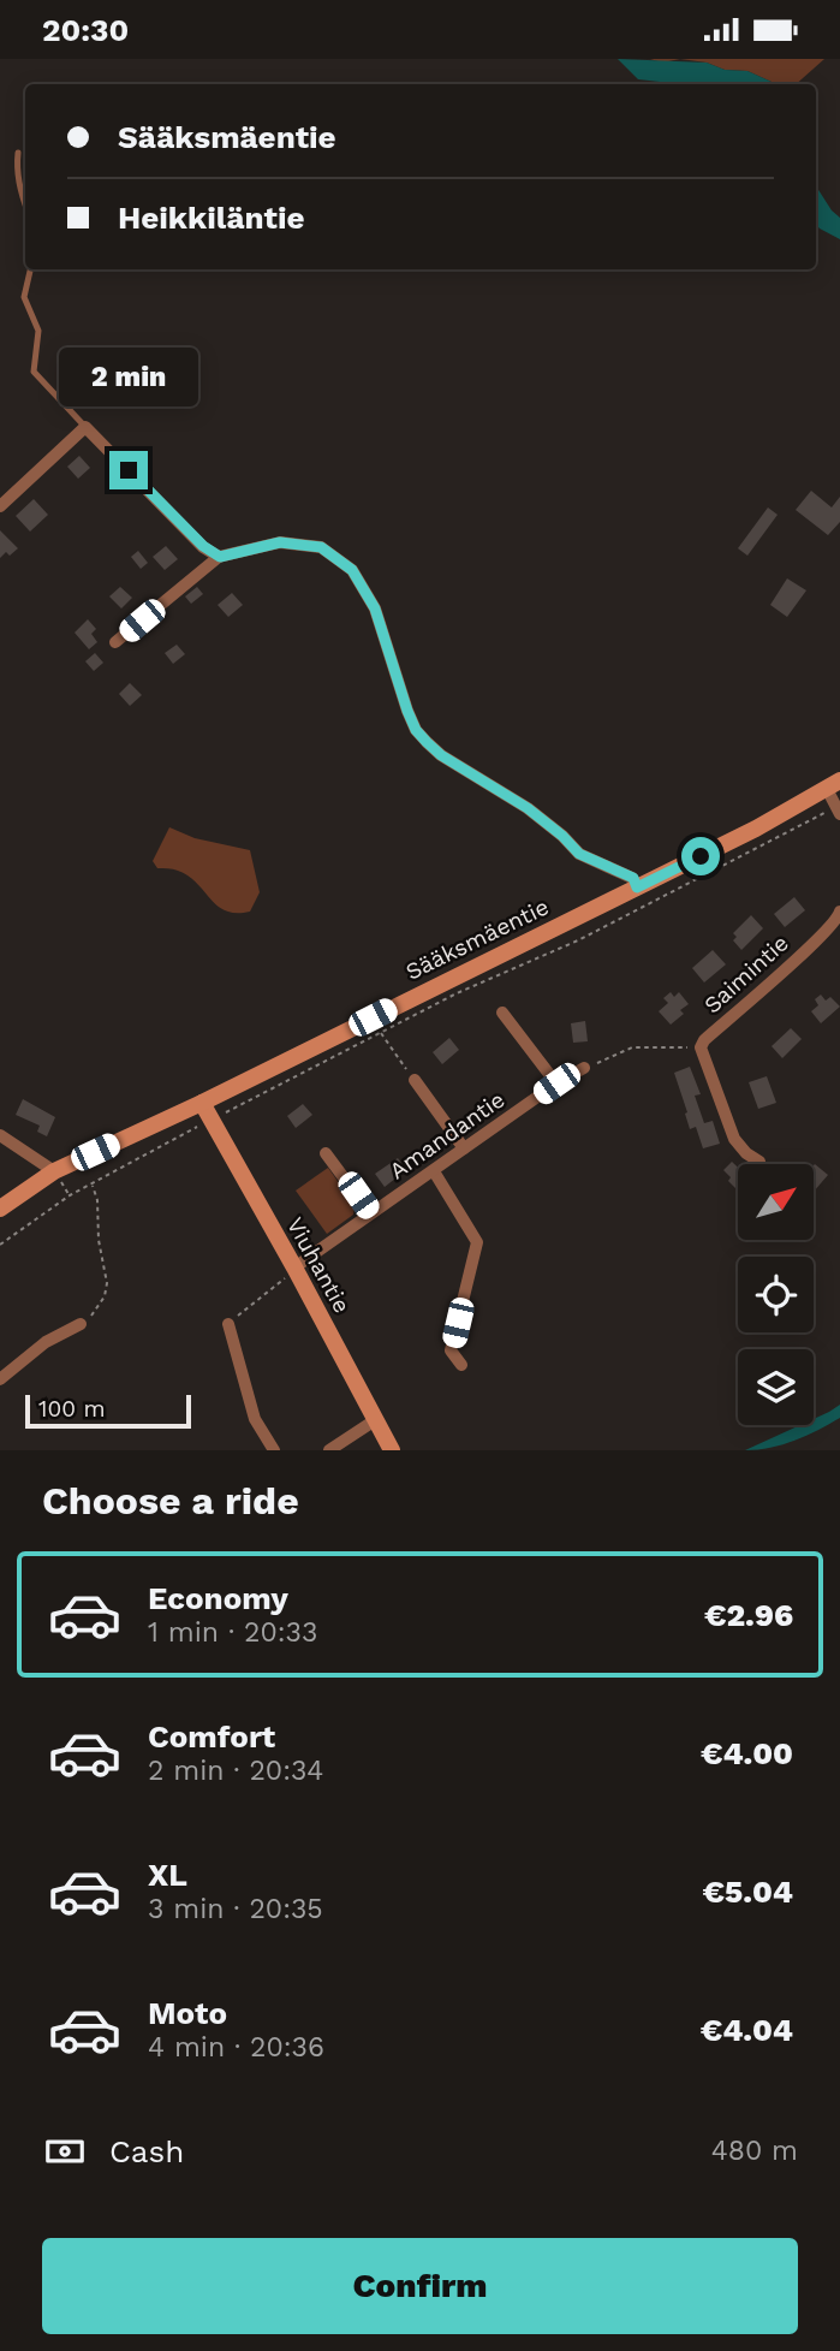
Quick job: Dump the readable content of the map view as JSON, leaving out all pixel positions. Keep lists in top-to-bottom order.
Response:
{
  "streets": {
    "street": [
      "Sääksmäentie",
      "Saimintie",
      "Amandantie",
      "Viuhantie"
    ]
  },
  "crossings": [
    ["Sääksmäentie", "Viuhantie"],
    ["Amandantie", "Viuhantie"]
  ],
  "scale_bar": "100 m",
  "north": "top right",
  "page": {
    "status": "20:30",
    "banner": ["Sääksmäentie", "Heikkiläntie"],
    "bubble": "2 min",
    "scale": "100 m",
    "heading": "Choose a ride",
    "list": [
      {
        "name": "Economy",
        "note": "1 min · 20:33",
        "value": "€2.96"
      },
      {
        "name": "Comfort",
        "note": "2 min · 20:34",
        "value": "€4.00"
      },
      {
        "name": "XL",
        "note": "3 min · 20:35",
        "value": "€5.04"
      },
      {
        "name": "Moto",
        "note": "4 min · 20:36",
        "value": "€4.04"
      }
    ],
    "pay": ["Cash", "480 m"],
    "buttons": "Confirm"
  }
}
